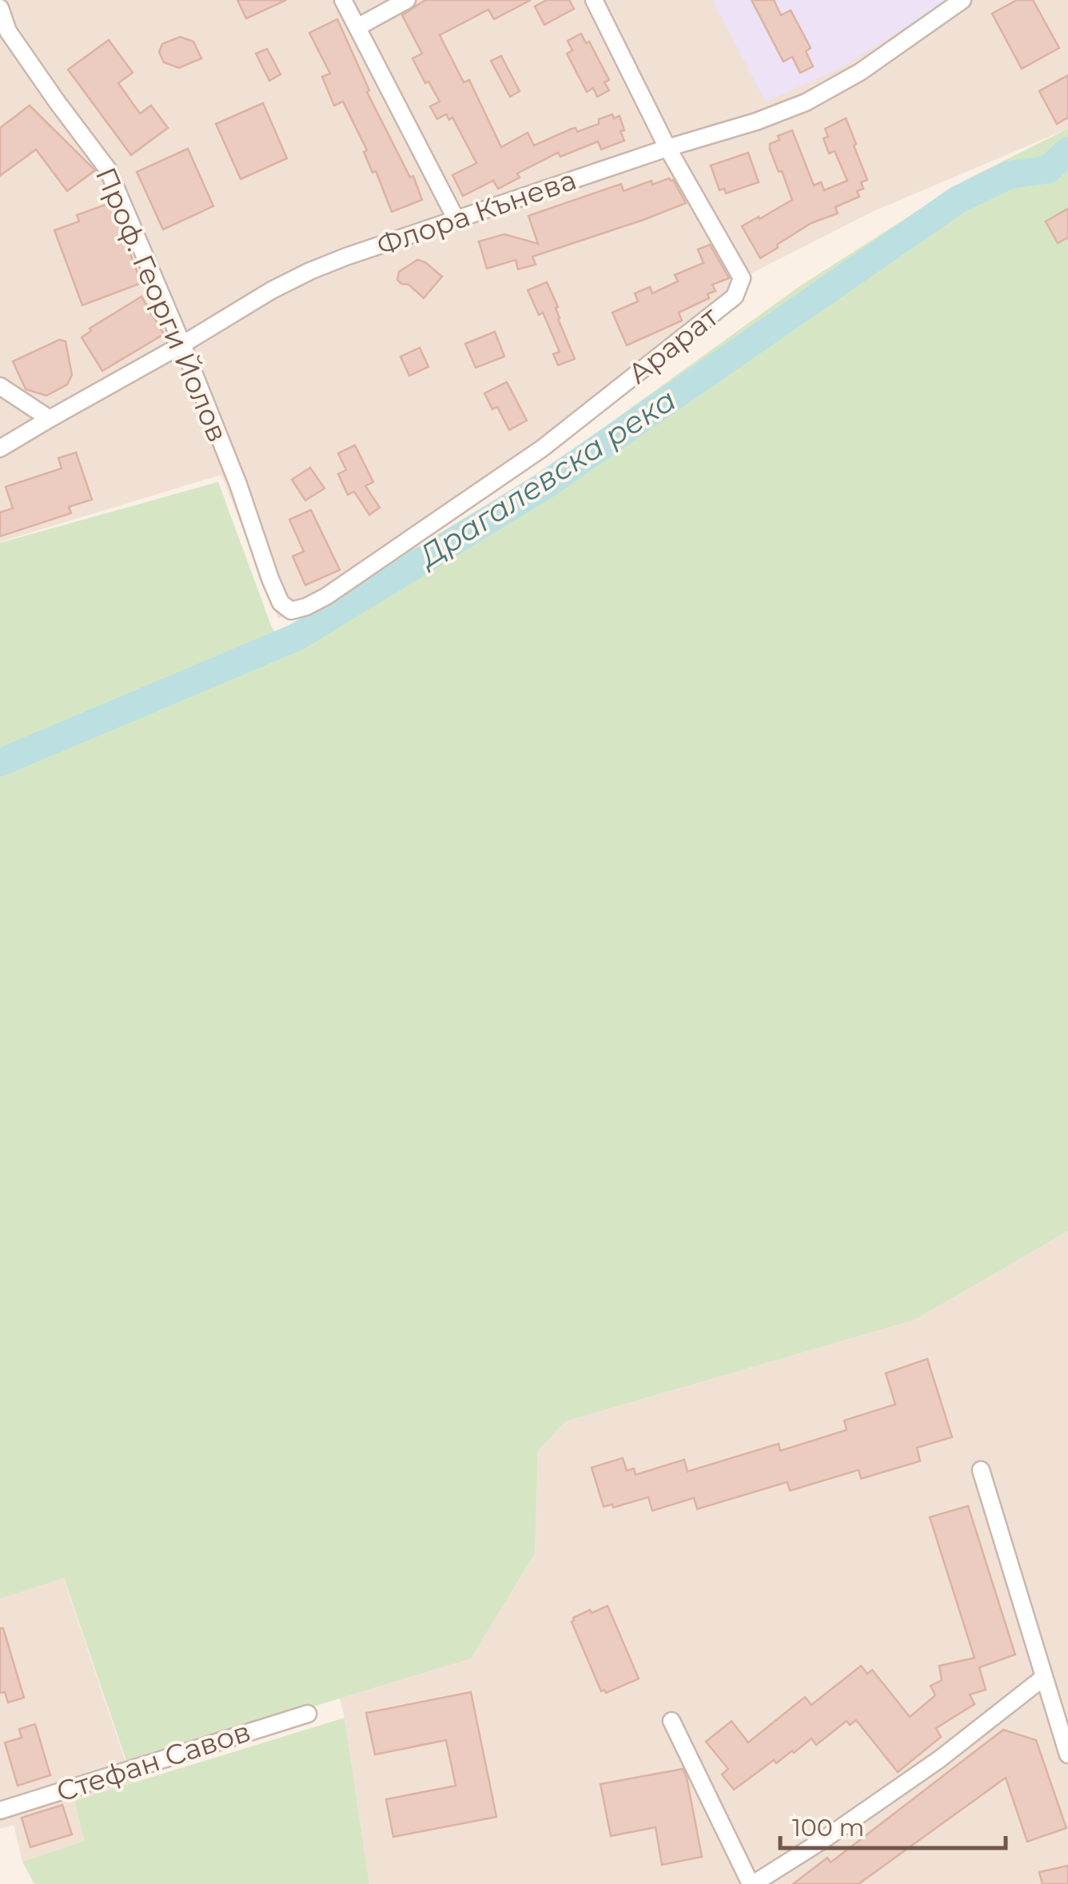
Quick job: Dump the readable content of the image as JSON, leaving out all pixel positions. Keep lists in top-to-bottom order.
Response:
{
  "streets": {
    "street": [
      "Флора Кънева",
      "Проф. Георги Йолов",
      "Арарат",
      "Стефан Савов"
    ]
  },
  "crossings": [
    ["Флора Кънева", "Проф. Георги Йолов"],
    ["Флора Кънева", "Арарат"],
    ["Проф. Георги Йолов", "Арарат"]
  ],
  "water": ["Драгалевска река"],
  "scale_bar": "100 m"
}
